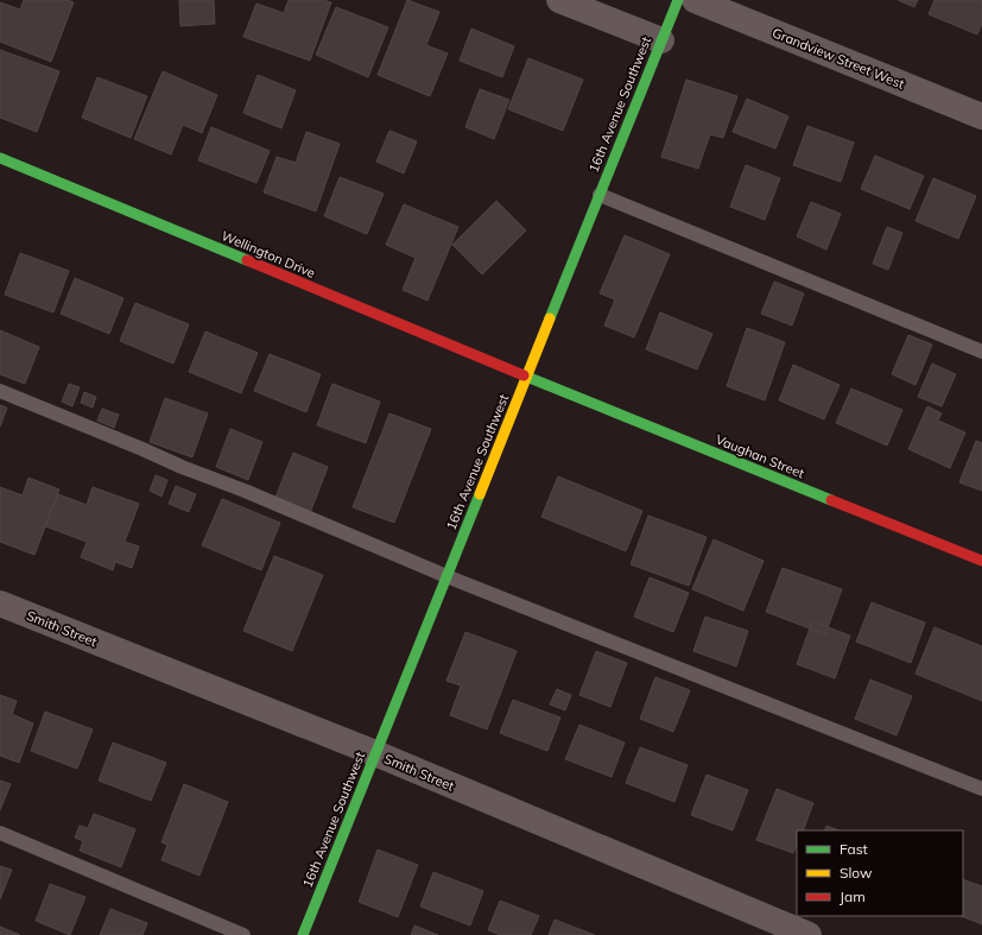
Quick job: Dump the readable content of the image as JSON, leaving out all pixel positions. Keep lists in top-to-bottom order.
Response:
{
  "streets": {
    "street": [
      "Grandview Street West",
      "16th Avenue Southwest",
      "Wellington Drive",
      "Vaughan Street",
      "Smith Street"
    ]
  },
  "crossings": [
    ["16th Avenue Southwest", "Wellington Drive"],
    ["16th Avenue Southwest", "Vaughan Street"],
    ["16th Avenue Southwest", "Smith Street"],
    ["Wellington Drive", "Vaughan Street"]
  ],
  "legend": ["Fast", "Slow", "Jam"]
}
